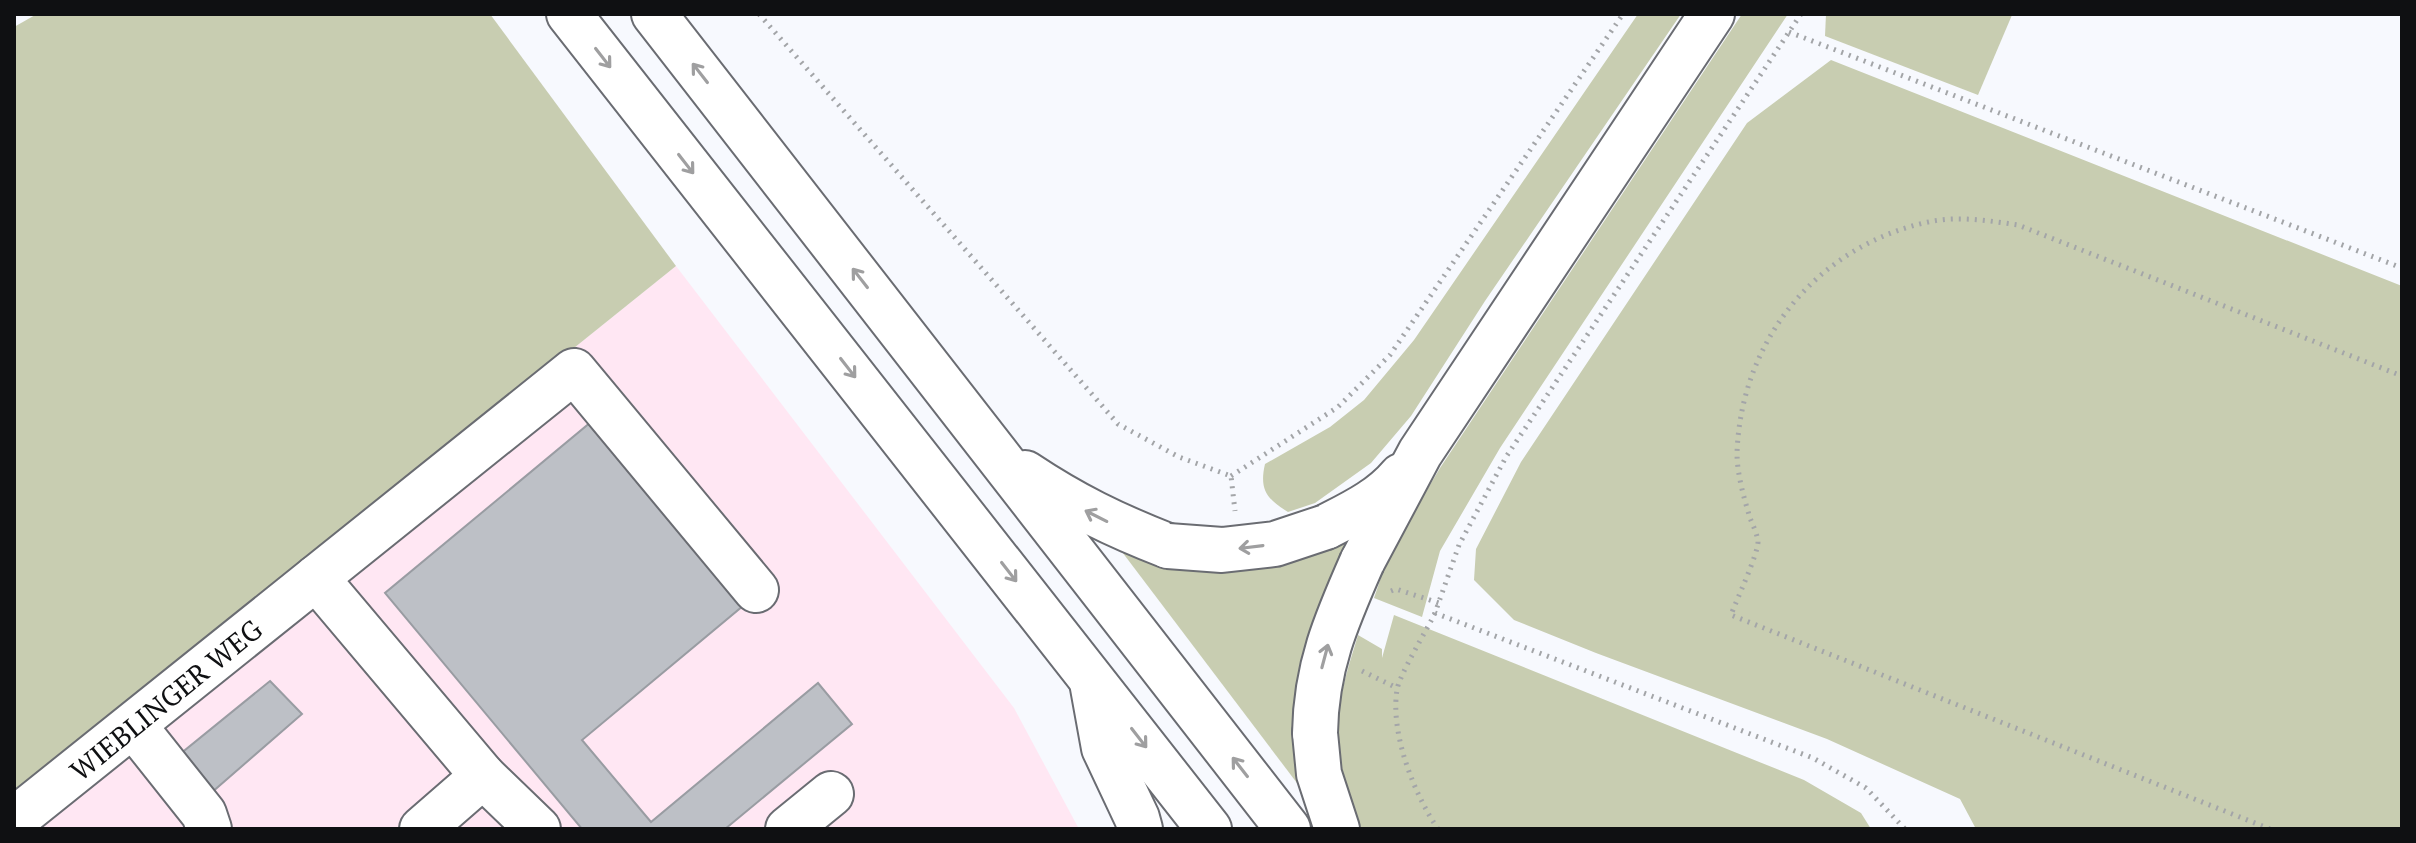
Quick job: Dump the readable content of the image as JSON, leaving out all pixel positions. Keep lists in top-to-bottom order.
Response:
{
  "streets": {
    "main road": ["WIEBLINGER WEG"]
  }
}
